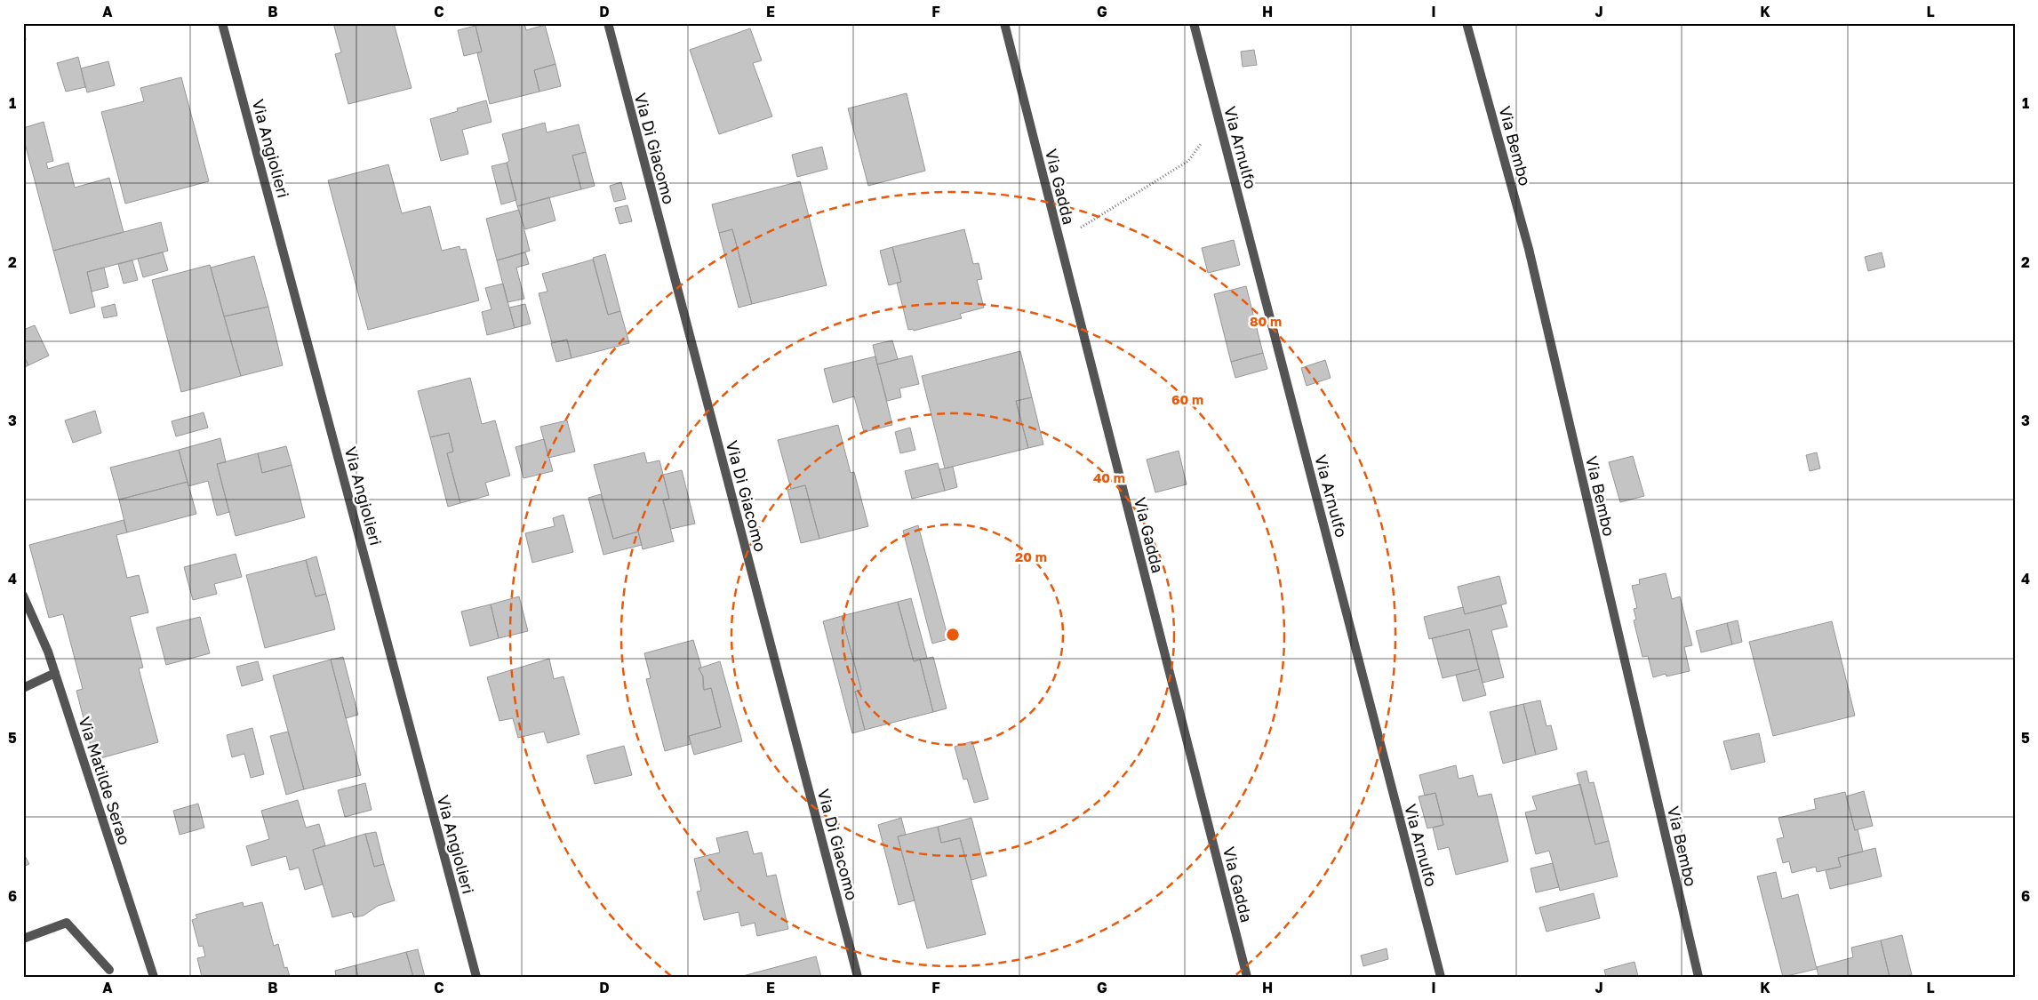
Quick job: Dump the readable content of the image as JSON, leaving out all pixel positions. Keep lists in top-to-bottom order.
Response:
{
  "streets": {
    "street": [
      "Via Bembo",
      "Via Arnulfo",
      "Via Angiolieri",
      "Via Di Giacomo",
      "Via Gadda",
      "Via Matilde Serao"
    ]
  },
  "grid": {
    "columns": [
      "A",
      "B",
      "C",
      "D",
      "E",
      "F",
      "G",
      "H",
      "I",
      "J",
      "K",
      "L"
    ],
    "rows": [
      "1",
      "2",
      "3",
      "4",
      "5",
      "6"
    ]
  },
  "rings": [
    "80 m",
    "60 m",
    "40 m",
    "20 m"
  ]
}
